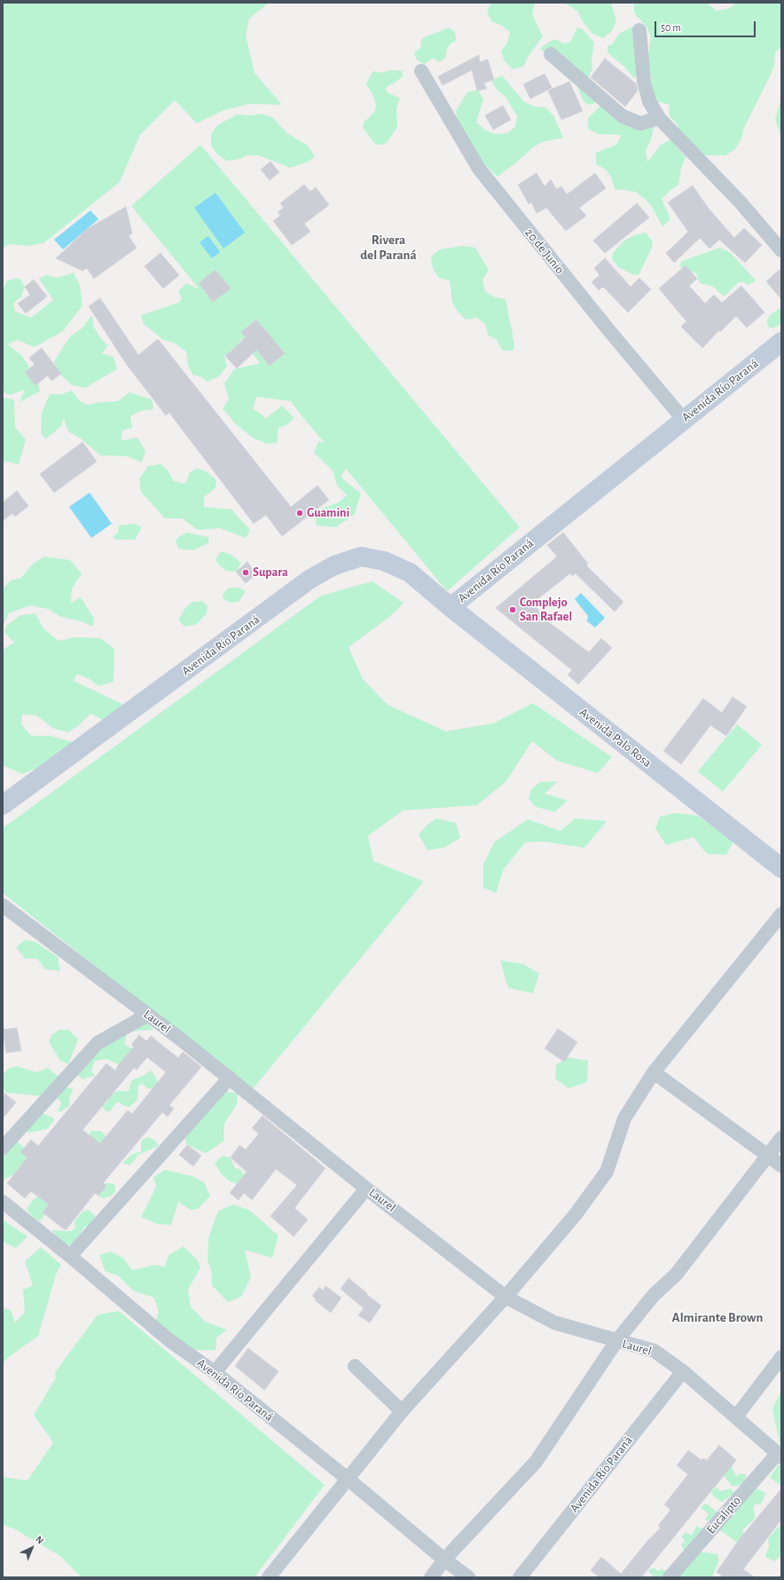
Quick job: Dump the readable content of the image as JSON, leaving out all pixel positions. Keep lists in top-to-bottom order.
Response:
{
  "streets": {
    "main road": ["Avenida Río Paraná", "Avenida Palo Rosa"],
    "street": ["20 de Junio", "Laurel", "Eucalipto"]
  },
  "crossings": [
    ["20 de Junio", "Avenida Río Paraná"],
    ["Avenida Río Paraná", "Avenida Palo Rosa"],
    ["Avenida Río Paraná", "Laurel"],
    ["Laurel", "Eucalipto"]
  ],
  "districts": ["Rivera del Paraná", "Almirante Brown"],
  "places": ["Guamini", "Supara", "Complejo San Rafael"],
  "scale_bar": "50 m",
  "north": "top right"
}
